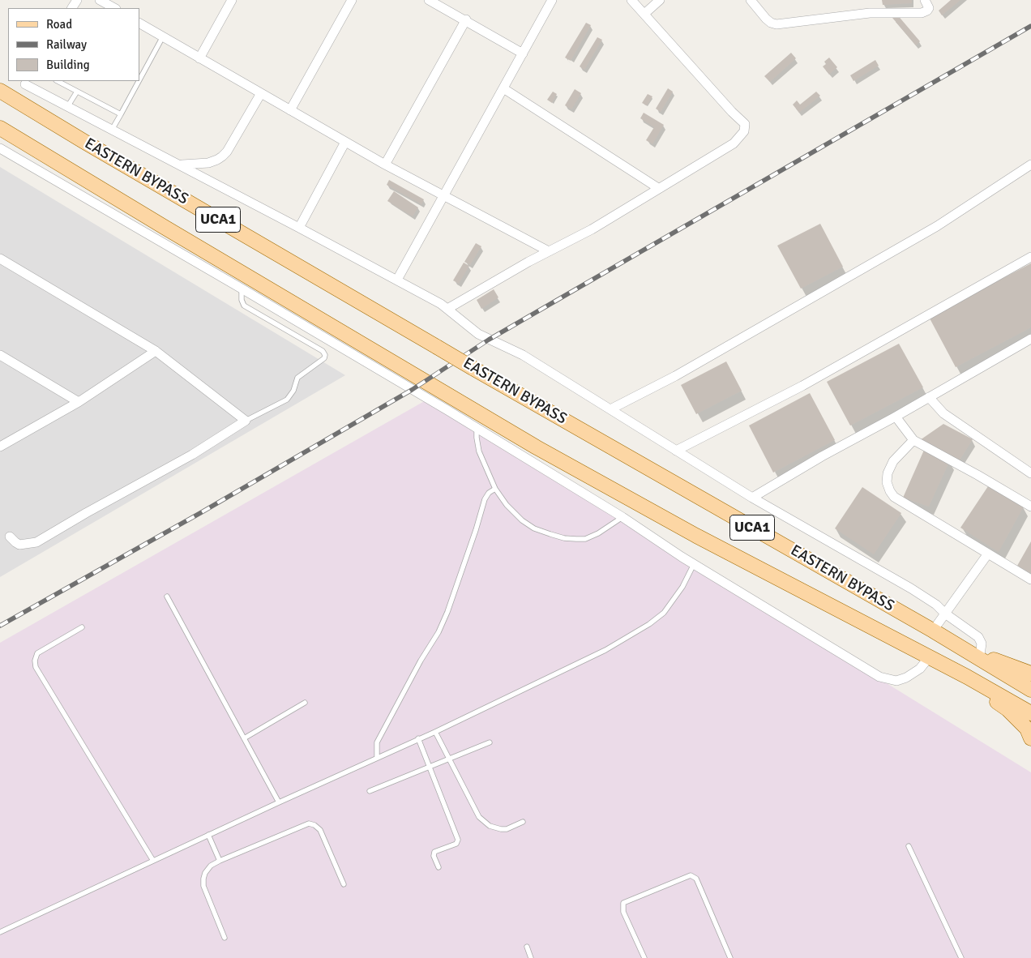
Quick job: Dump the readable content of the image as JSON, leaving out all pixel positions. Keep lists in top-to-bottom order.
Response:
{
  "streets": {
    "main road": ["EASTERN BYPASS", "UCA1"]
  },
  "legend": ["Road", "Railway", "Building"]
}
